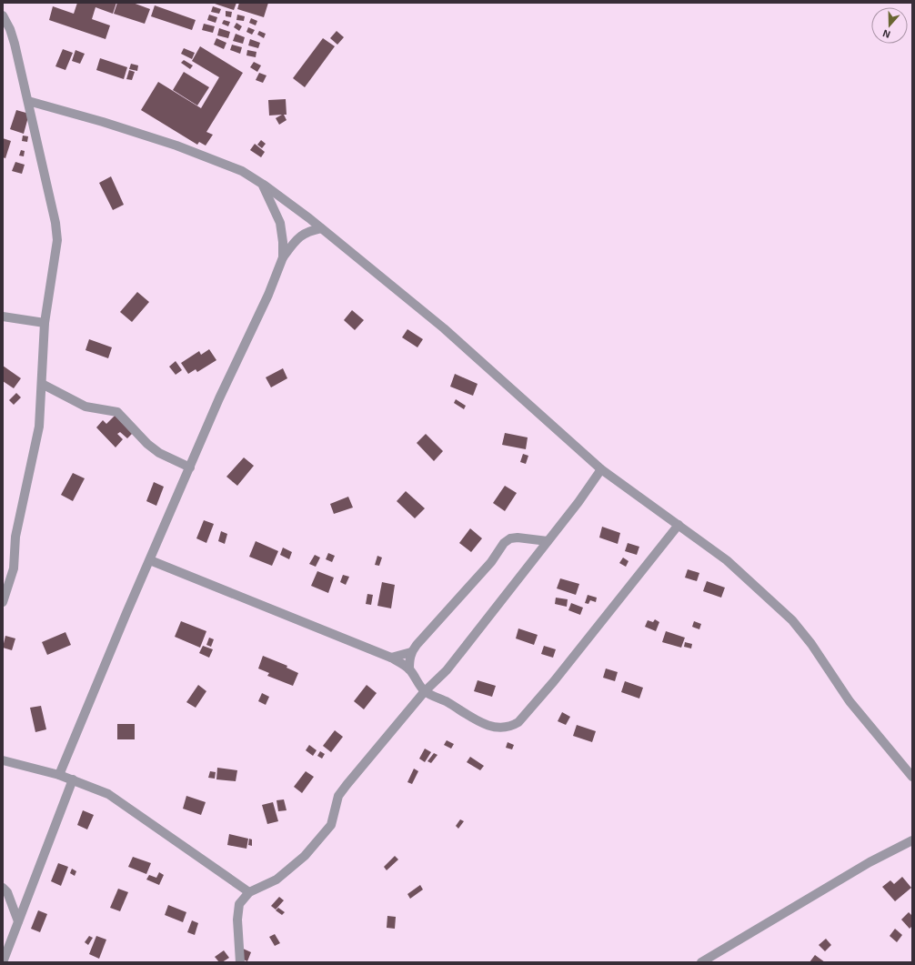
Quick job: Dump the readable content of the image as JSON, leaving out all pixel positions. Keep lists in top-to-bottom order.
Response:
{
  "north": "bottom"
}
